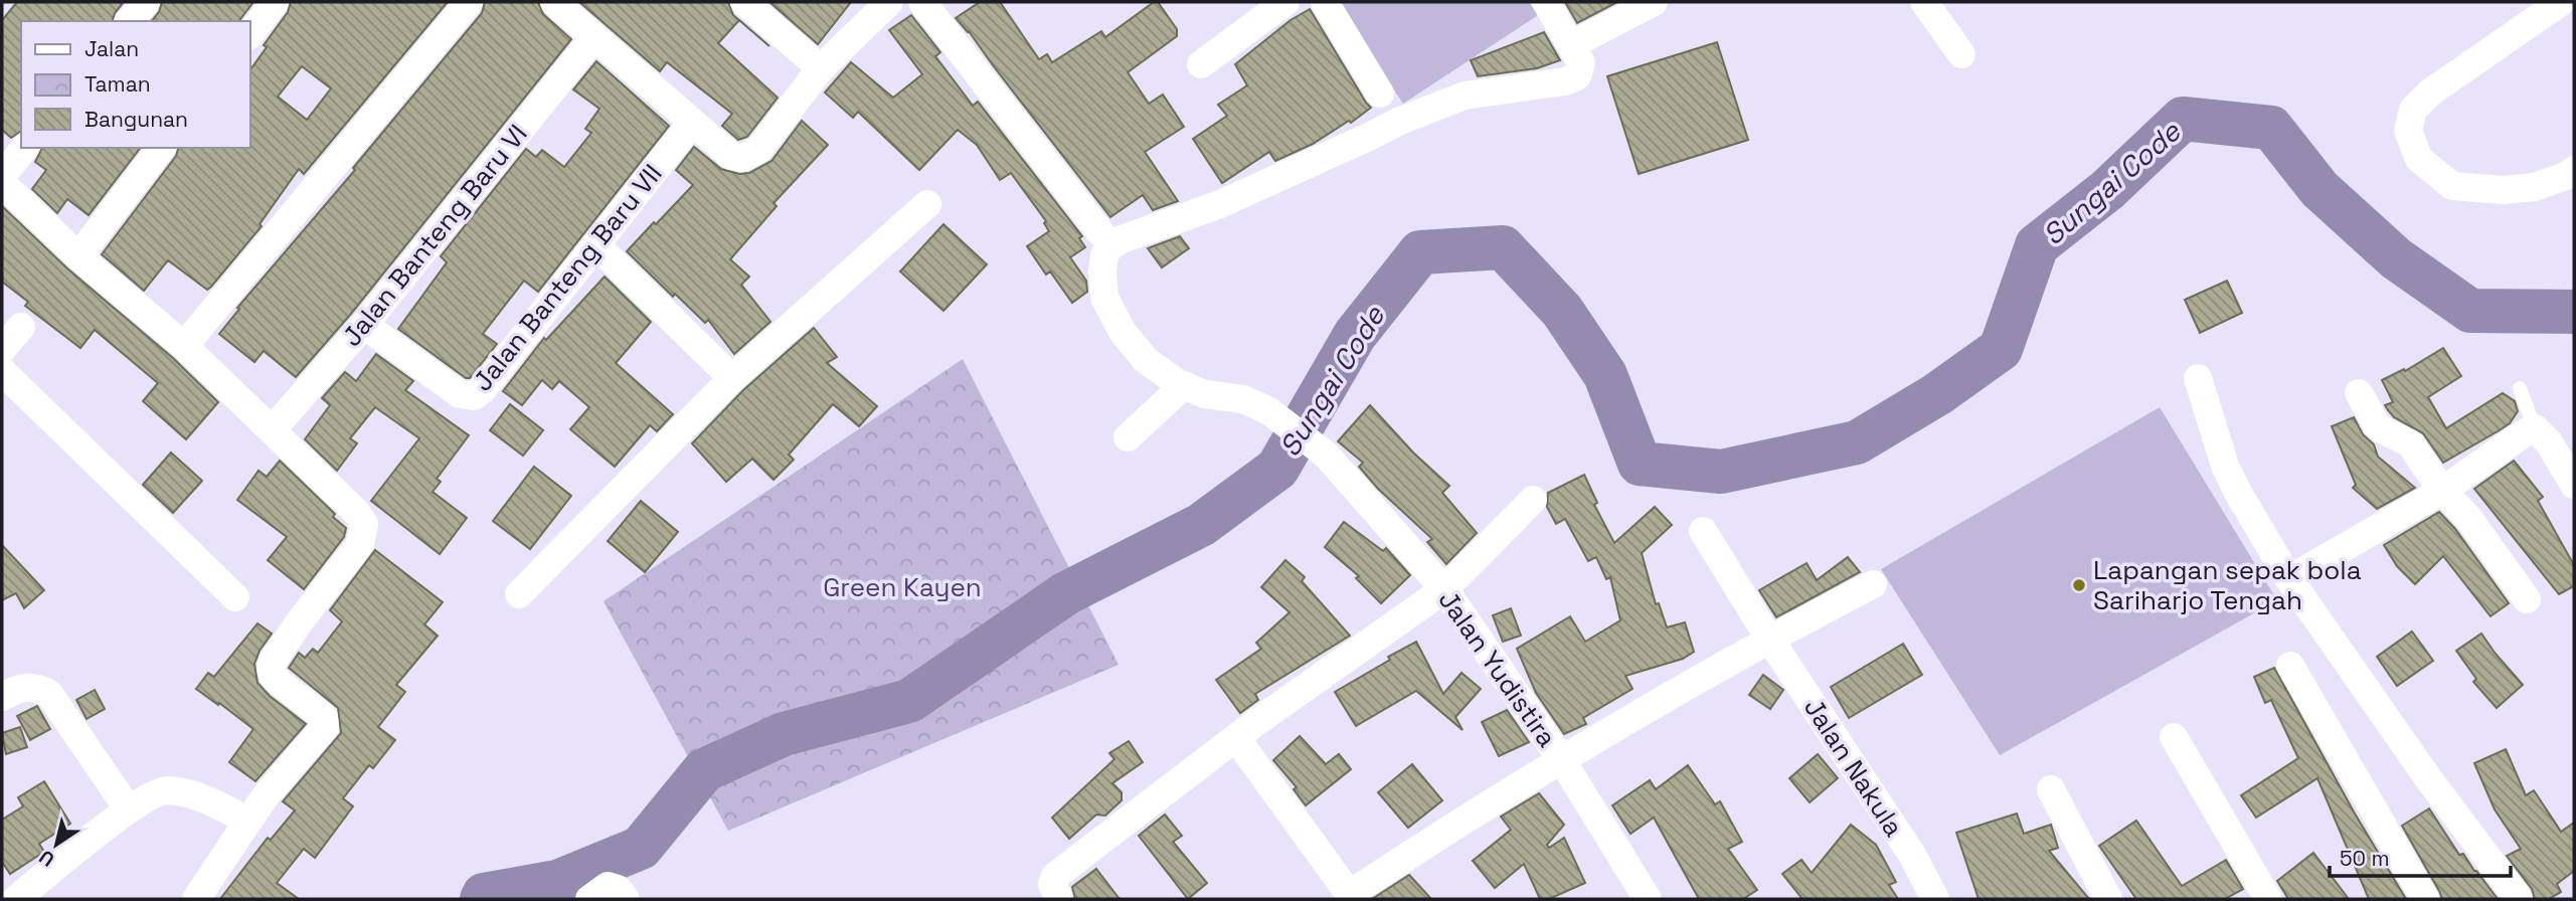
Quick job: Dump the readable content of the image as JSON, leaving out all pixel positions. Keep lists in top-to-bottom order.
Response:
{
  "streets": {
    "street": [
      "Jalan Banteng Baru VI",
      "Jalan Banteng Baru VII",
      "Jalan Yudistira",
      "Jalan Nakula"
    ]
  },
  "crossings": [
    ["Jalan Banteng Baru VI", "Jalan Banteng Baru VII"]
  ],
  "water": ["Sungai Code"],
  "parks": ["Green Kayen"],
  "places": ["Lapangan sepak bola Sariharjo Tengah"],
  "legend": ["Jalan", "Taman", "Bangunan"],
  "scale_bar": "50 m",
  "north": "bottom left"
}
